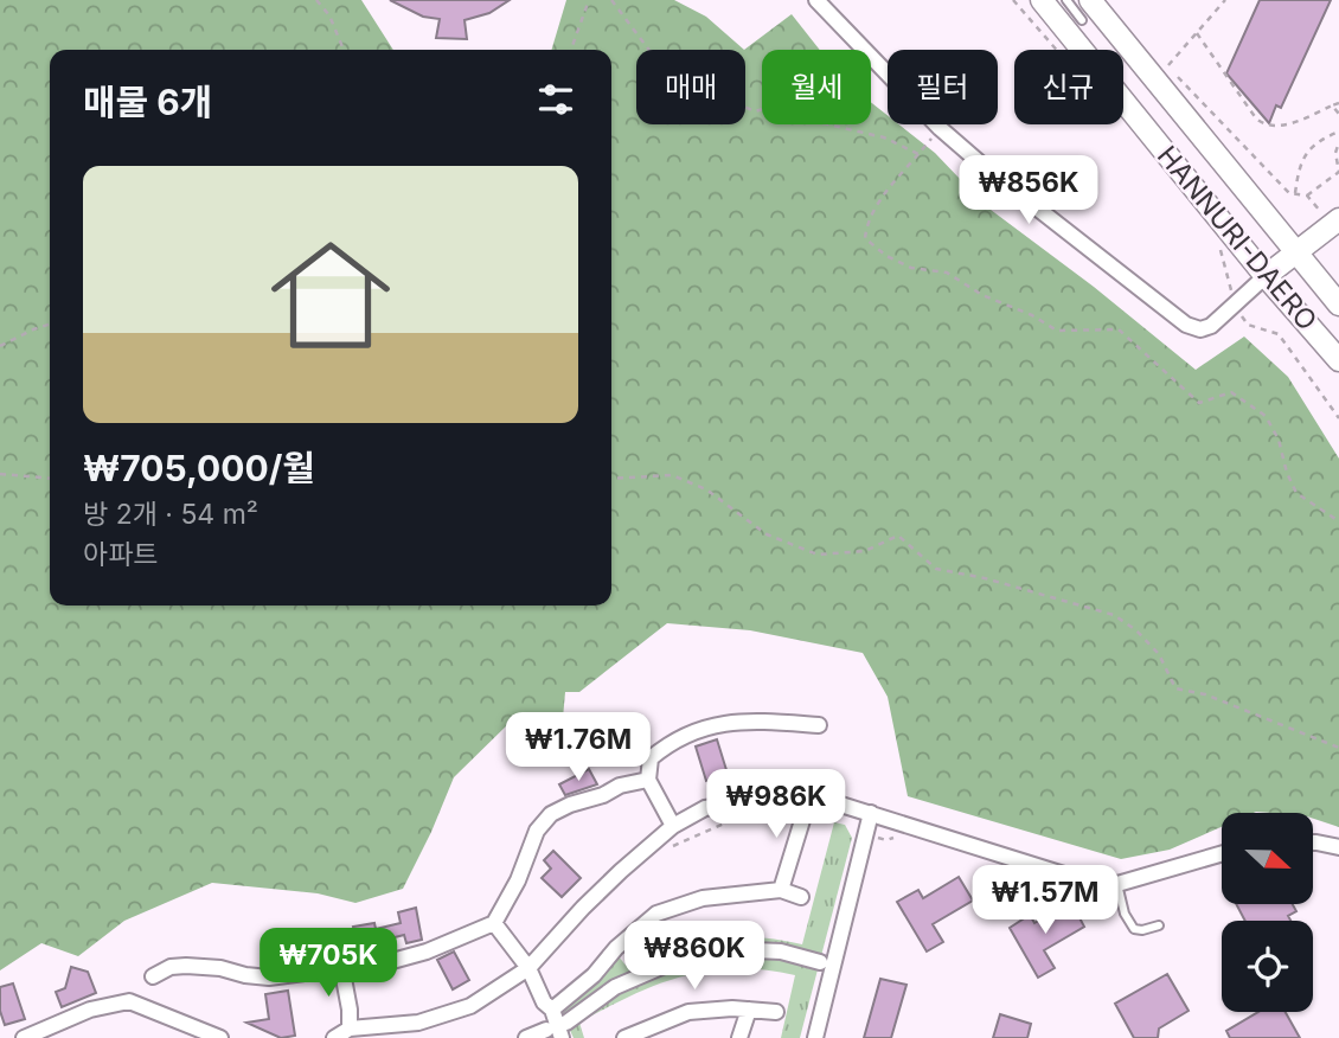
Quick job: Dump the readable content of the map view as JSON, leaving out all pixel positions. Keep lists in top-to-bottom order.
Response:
{
  "streets": {
    "street": ["HANNURI-DAERO"]
  },
  "north": "right",
  "page": {
    "chip": [
      "매매",
      "월세",
      "필터",
      "신규"
    ],
    "heading": "매물 6개",
    "list": [
      {
        "name": "₩705,000/월",
        "note": "방 2개 · 54 m² · 아파트"
      }
    ],
    "price": [
      "₩856K",
      "₩1.76M",
      "₩986K",
      "₩1.57M",
      "₩860K",
      "₩705K"
    ]
  }
}
